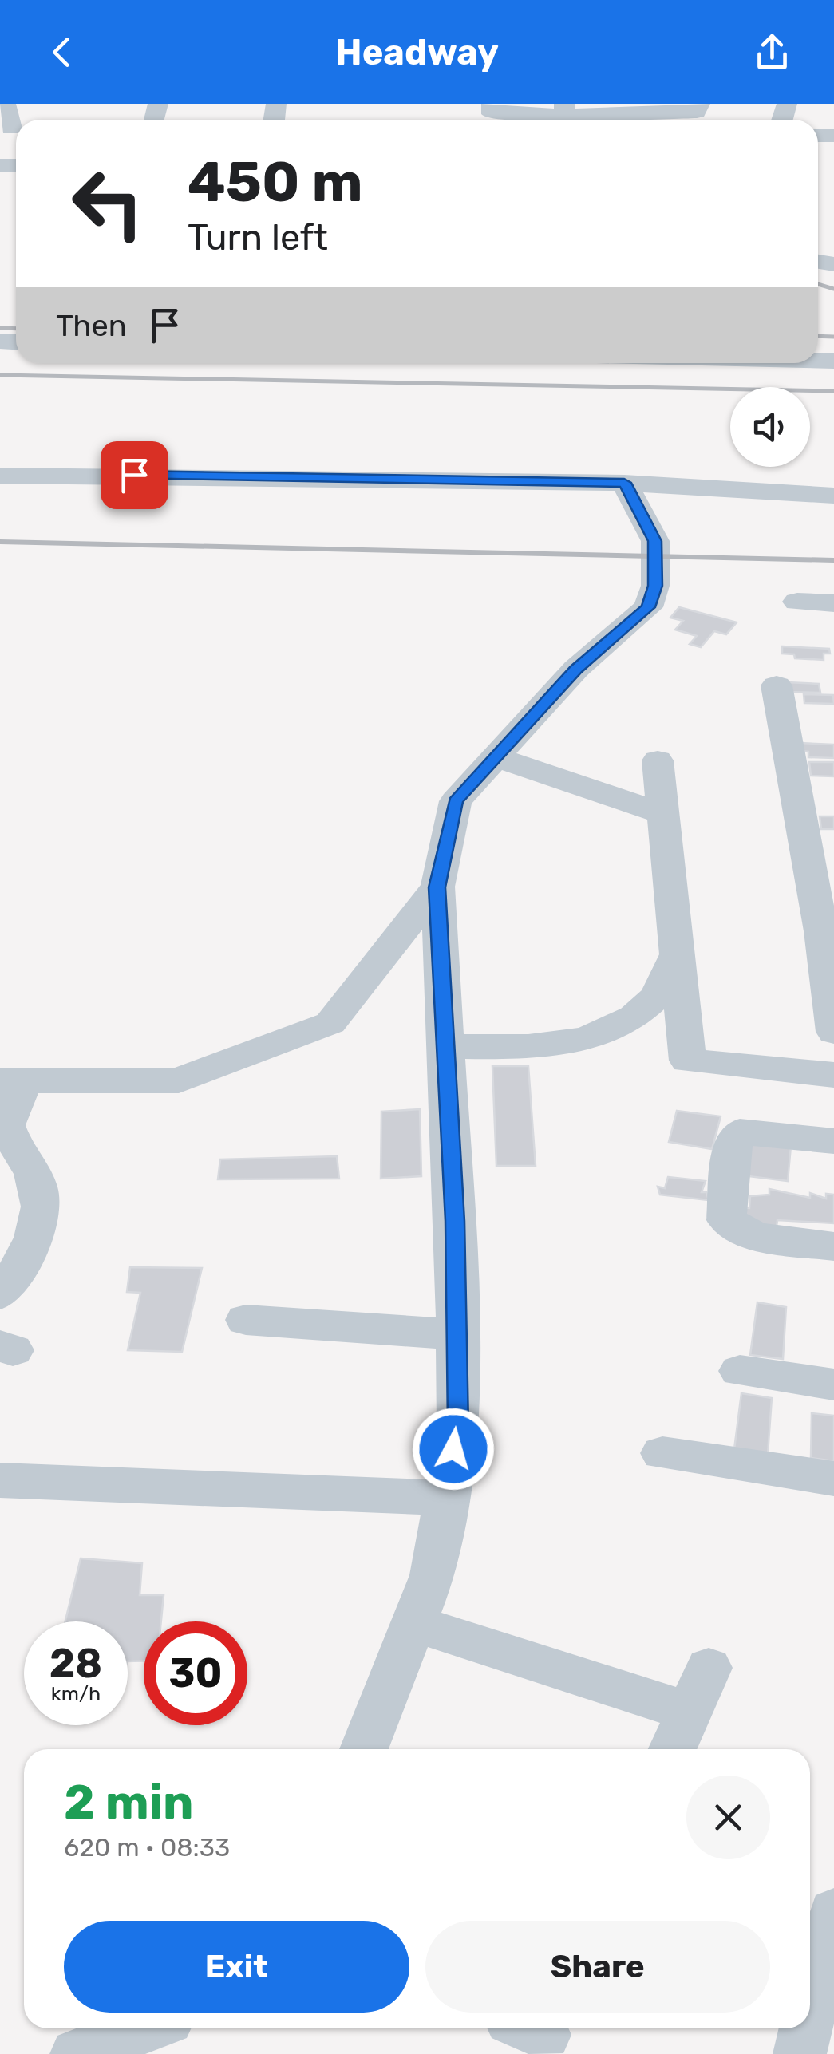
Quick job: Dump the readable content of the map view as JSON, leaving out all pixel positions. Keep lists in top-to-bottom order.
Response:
{
  "page": {
    "header": "Headway",
    "turn": ["450 m", "Turn left"],
    "then": "Then",
    "speed": "28 km/h",
    "limit": "30",
    "heading": ["2 min", "620 m · 08:33"],
    "buttons": ["Exit", "Share"]
  }
}
